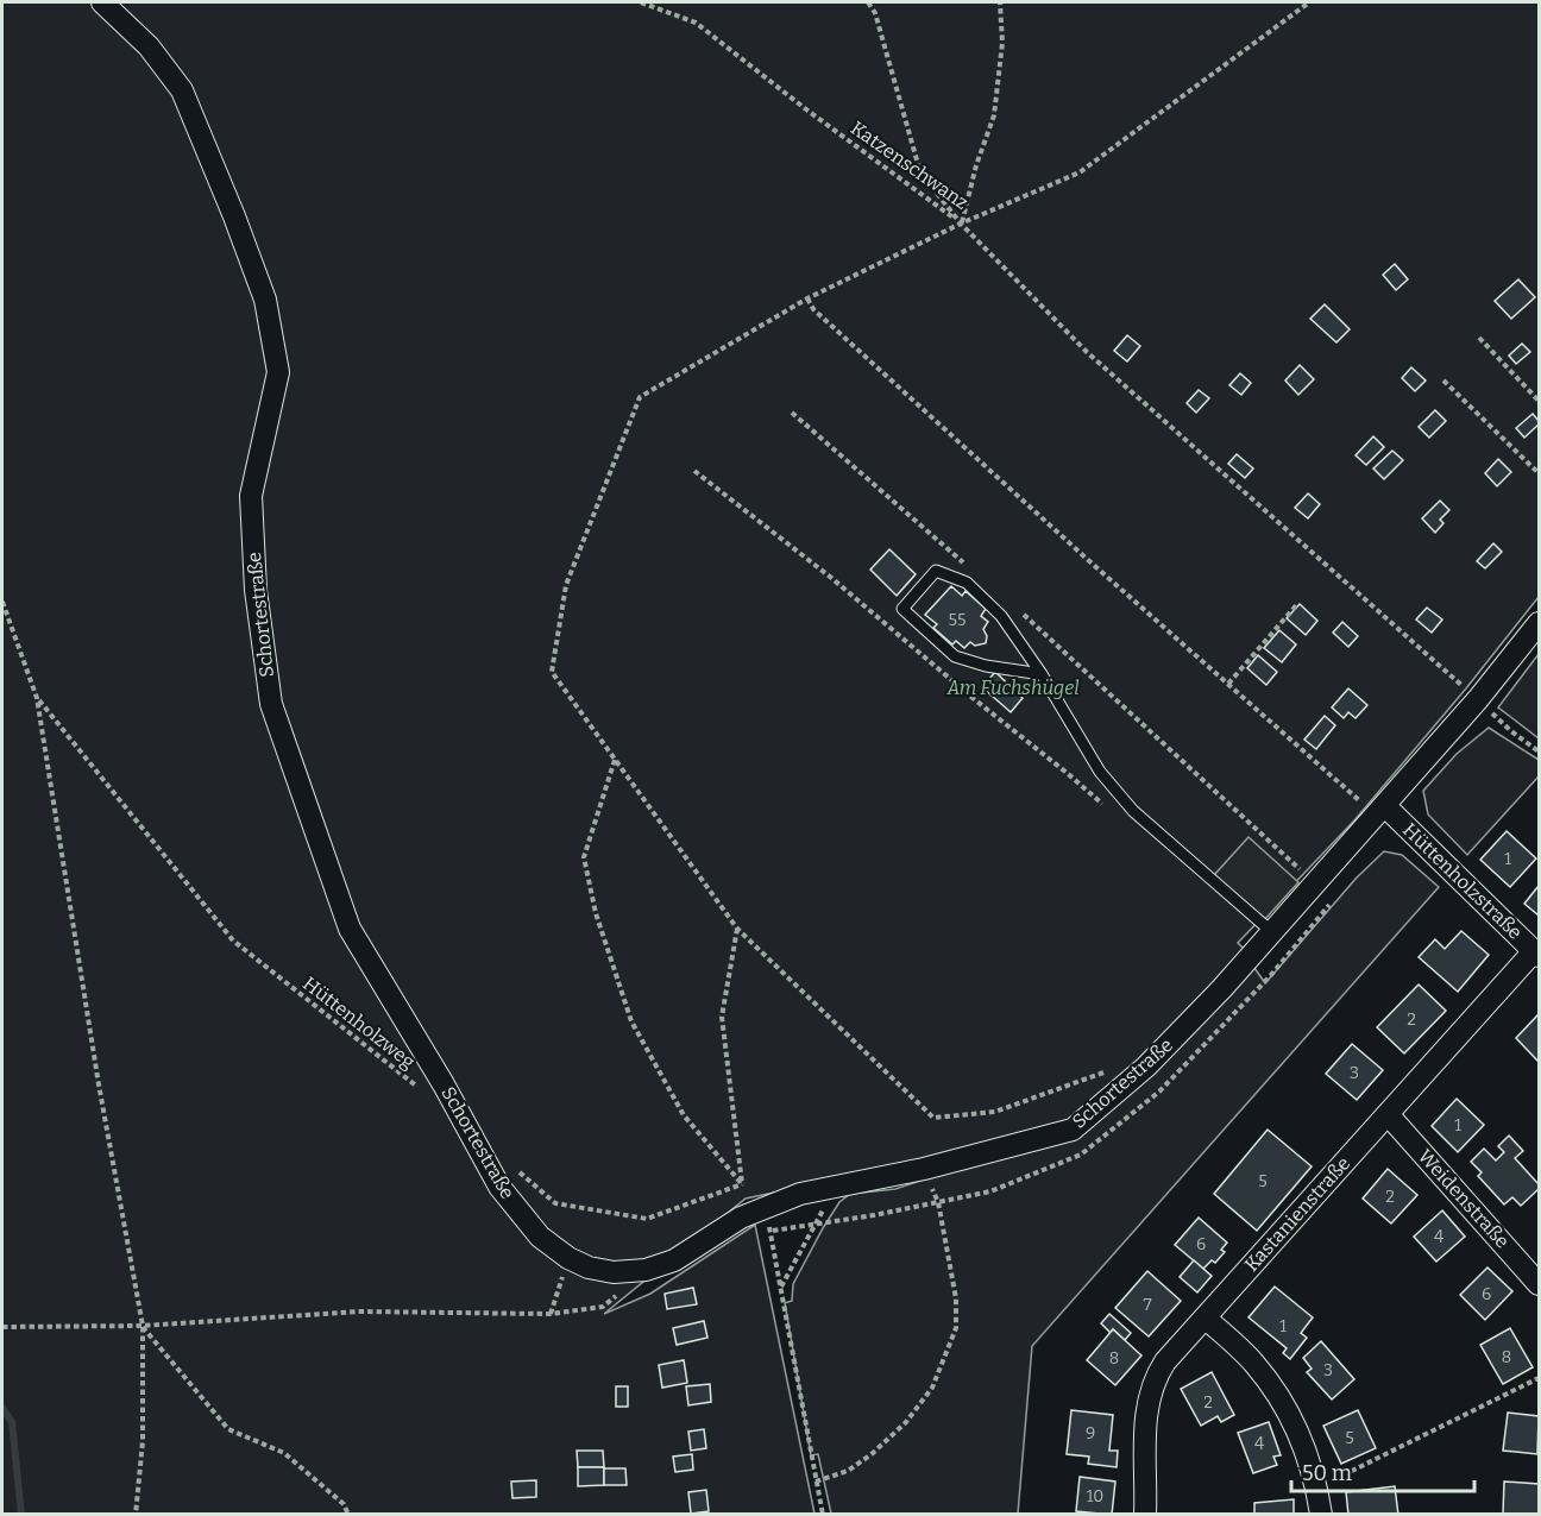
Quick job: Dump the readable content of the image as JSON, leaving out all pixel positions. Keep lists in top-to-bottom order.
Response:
{
  "streets": {
    "street": [
      "Schortestraße",
      "Hüttenholzstraße",
      "Weidenstraße",
      "Kastanienstraße"
    ],
    "path": ["Katzenschwanz", "Hüttenholzweg"]
  },
  "crossings": [
    ["Schortestraße", "Hüttenholzstraße"],
    ["Hüttenholzstraße", "Kastanienstraße"],
    ["Weidenstraße", "Kastanienstraße"]
  ],
  "parks": ["Am Fuchshügel"],
  "house_numbers": [
    "55",
    "1",
    "2",
    "3",
    "1",
    "5",
    "2",
    "4",
    "6",
    "6",
    "7",
    "1",
    "8",
    "8",
    "3",
    "2",
    "9",
    "5",
    "4",
    "10"
  ],
  "scale_bar": "50 m"
}
